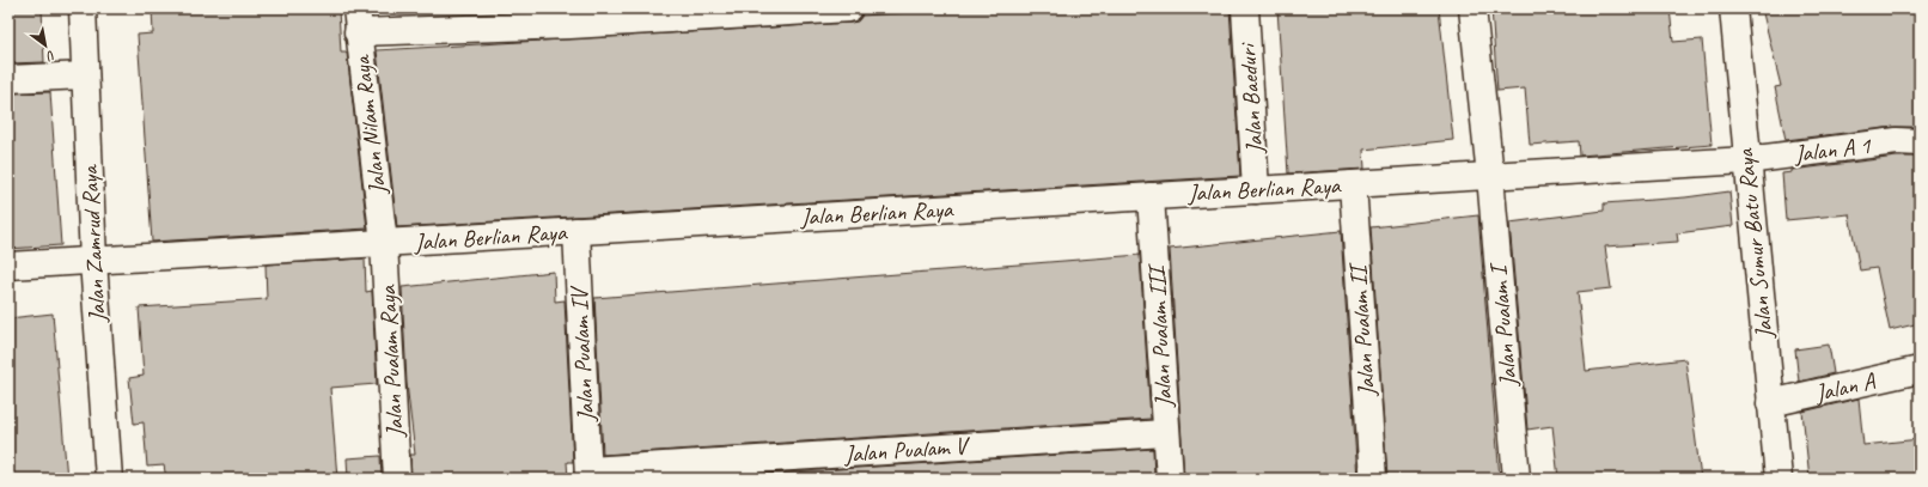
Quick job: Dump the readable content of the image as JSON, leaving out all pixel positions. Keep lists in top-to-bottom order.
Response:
{
  "streets": {
    "street": [
      "Jalan Baeduri",
      "Jalan Nilam Raya",
      "Jalan A 1",
      "Jalan Berlian Raya",
      "Jalan Zamrud Raya",
      "Jalan Sumur Batu Raya",
      "Jalan Pualam I",
      "Jalan Pualam II",
      "Jalan Pualam III",
      "Jalan Pualam IV",
      "Jalan Pualam Raya",
      "Jalan A",
      "Jalan Pualam V"
    ]
  },
  "crossings": [
    ["Jalan Baeduri", "Jalan Berlian Raya"],
    ["Jalan Nilam Raya", "Jalan Berlian Raya"],
    ["Jalan Nilam Raya", "Jalan Pualam Raya"],
    ["Jalan A 1", "Jalan Berlian Raya"],
    ["Jalan A 1", "Jalan Sumur Batu Raya"],
    ["Jalan Berlian Raya", "Jalan Zamrud Raya"],
    ["Jalan Berlian Raya", "Jalan Sumur Batu Raya"],
    ["Jalan Berlian Raya", "Jalan Pualam I"],
    ["Jalan Berlian Raya", "Jalan Pualam II"],
    ["Jalan Berlian Raya", "Jalan Pualam III"],
    ["Jalan Berlian Raya", "Jalan Pualam IV"],
    ["Jalan Berlian Raya", "Jalan Pualam Raya"],
    ["Jalan Sumur Batu Raya", "Jalan A"],
    ["Jalan Pualam III", "Jalan Pualam V"],
    ["Jalan Pualam IV", "Jalan Pualam V"]
  ],
  "north": "bottom right"
}
